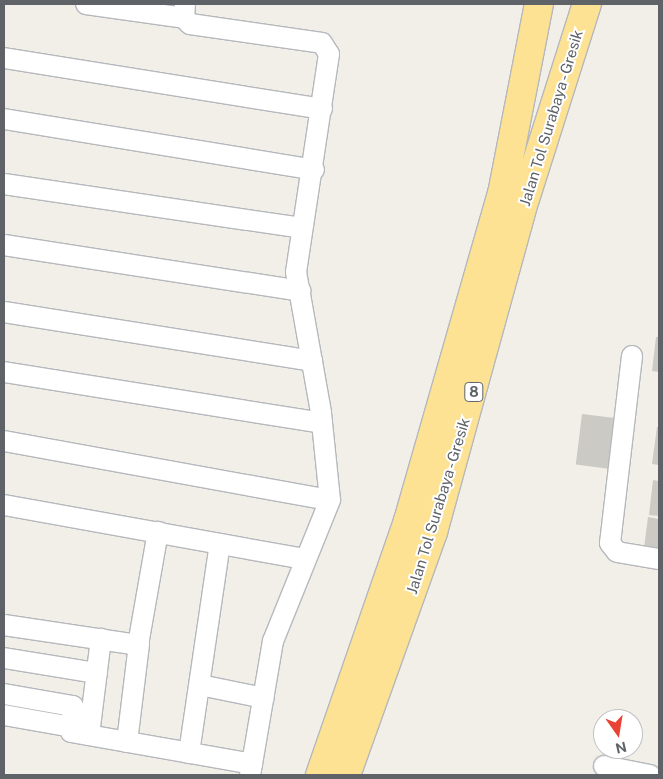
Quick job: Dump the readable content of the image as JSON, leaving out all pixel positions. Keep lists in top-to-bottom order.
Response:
{
  "streets": {
    "highway": ["Jalan Tol Surabaya - Gresik", "8"]
  },
  "north": "bottom"
}
